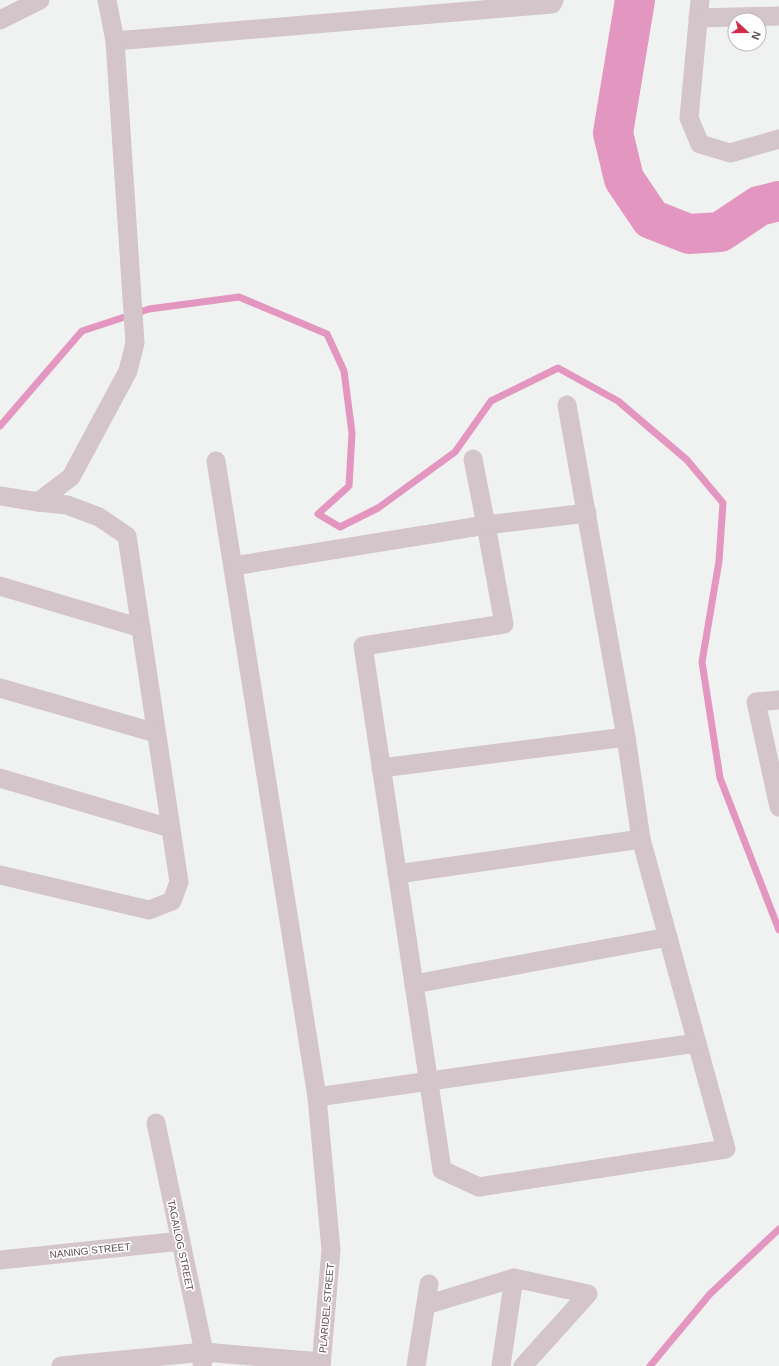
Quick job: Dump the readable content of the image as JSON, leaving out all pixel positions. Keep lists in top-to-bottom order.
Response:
{
  "streets": {
    "street": ["TAGAILOG STREET", "NANING STREET", "PLARIDEL STREET"]
  },
  "crossings": [
    ["TAGAILOG STREET", "NANING STREET"]
  ],
  "north": "right"
}
